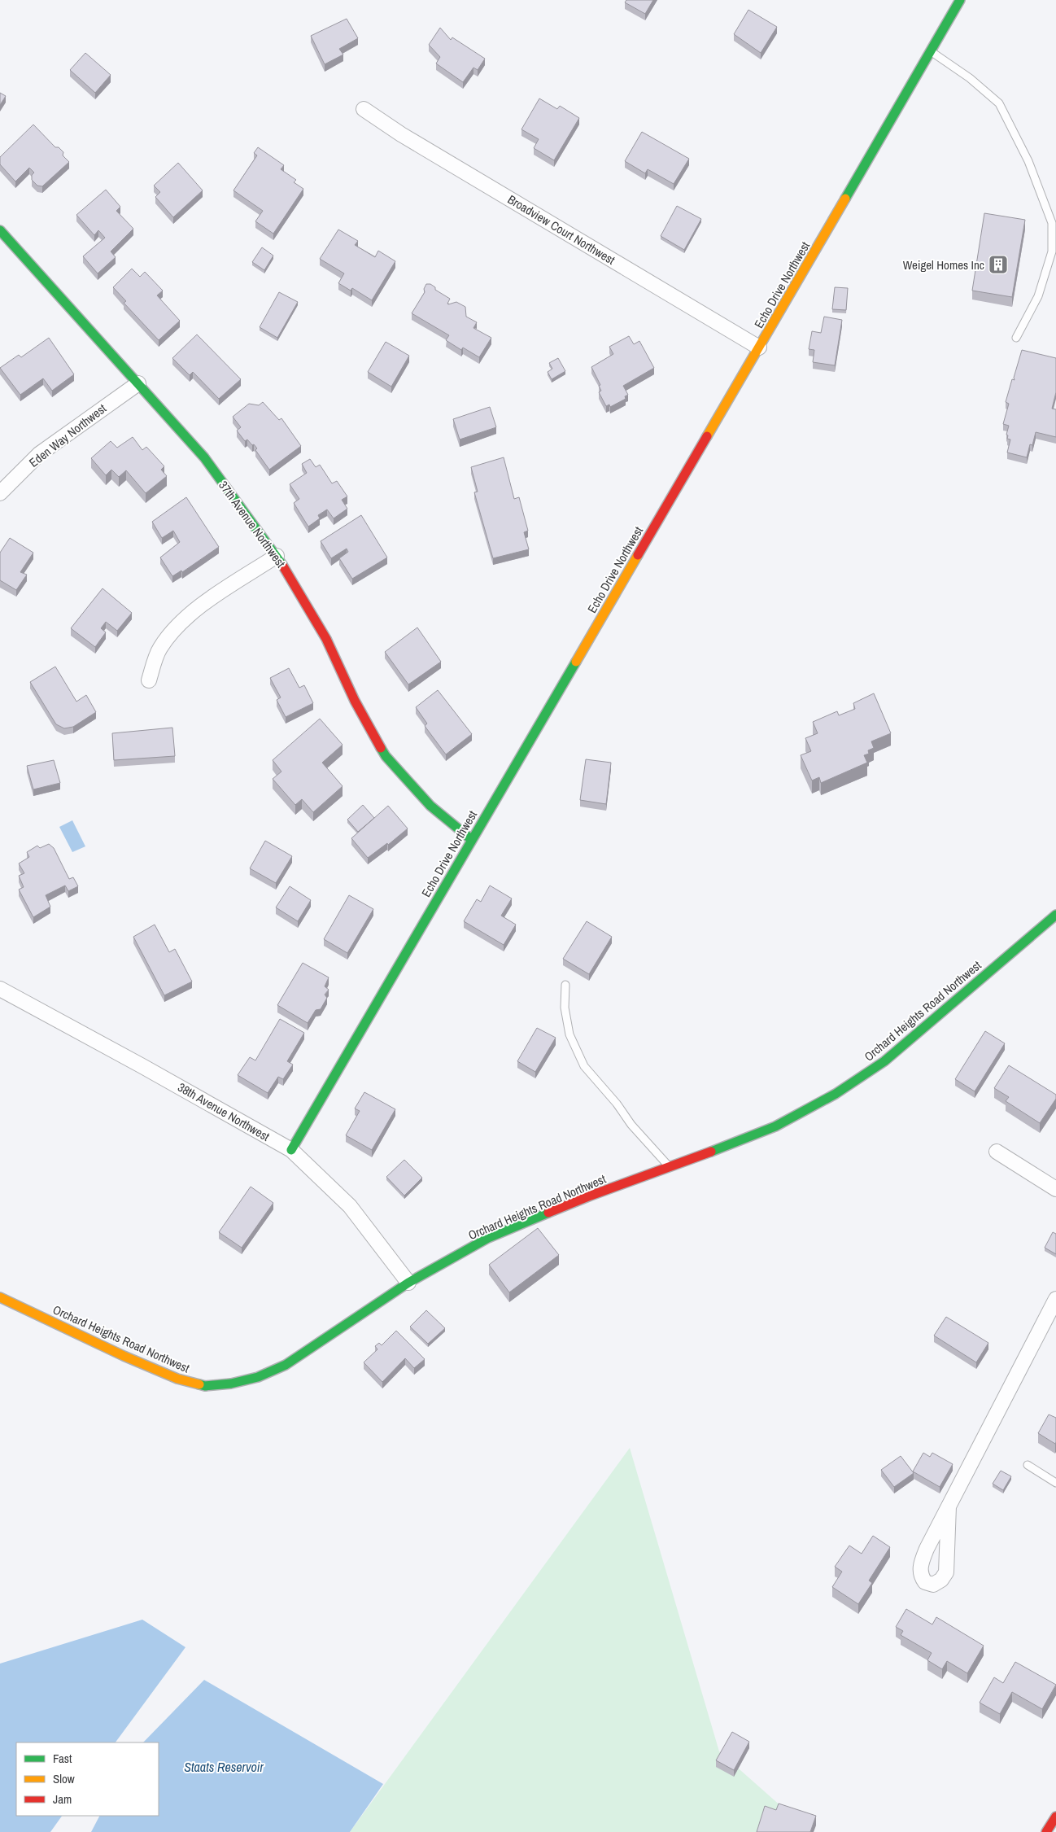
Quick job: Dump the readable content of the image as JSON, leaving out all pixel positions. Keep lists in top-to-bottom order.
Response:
{
  "streets": {
    "street": [
      "Broadview Court Northwest",
      "Echo Drive Northwest",
      "Eden Way Northwest",
      "37th Avenue Northwest",
      "Orchard Heights Road Northwest",
      "38th Avenue Northwest"
    ]
  },
  "crossings": [
    ["Broadview Court Northwest", "Echo Drive Northwest"],
    ["Echo Drive Northwest", "37th Avenue Northwest"],
    ["Echo Drive Northwest", "38th Avenue Northwest"],
    ["Eden Way Northwest", "37th Avenue Northwest"],
    ["Orchard Heights Road Northwest", "38th Avenue Northwest"]
  ],
  "water": ["Staats Reservoir"],
  "places": {
    "building": ["Weigel Homes Inc"]
  },
  "legend": ["Fast", "Slow", "Jam"]
}
